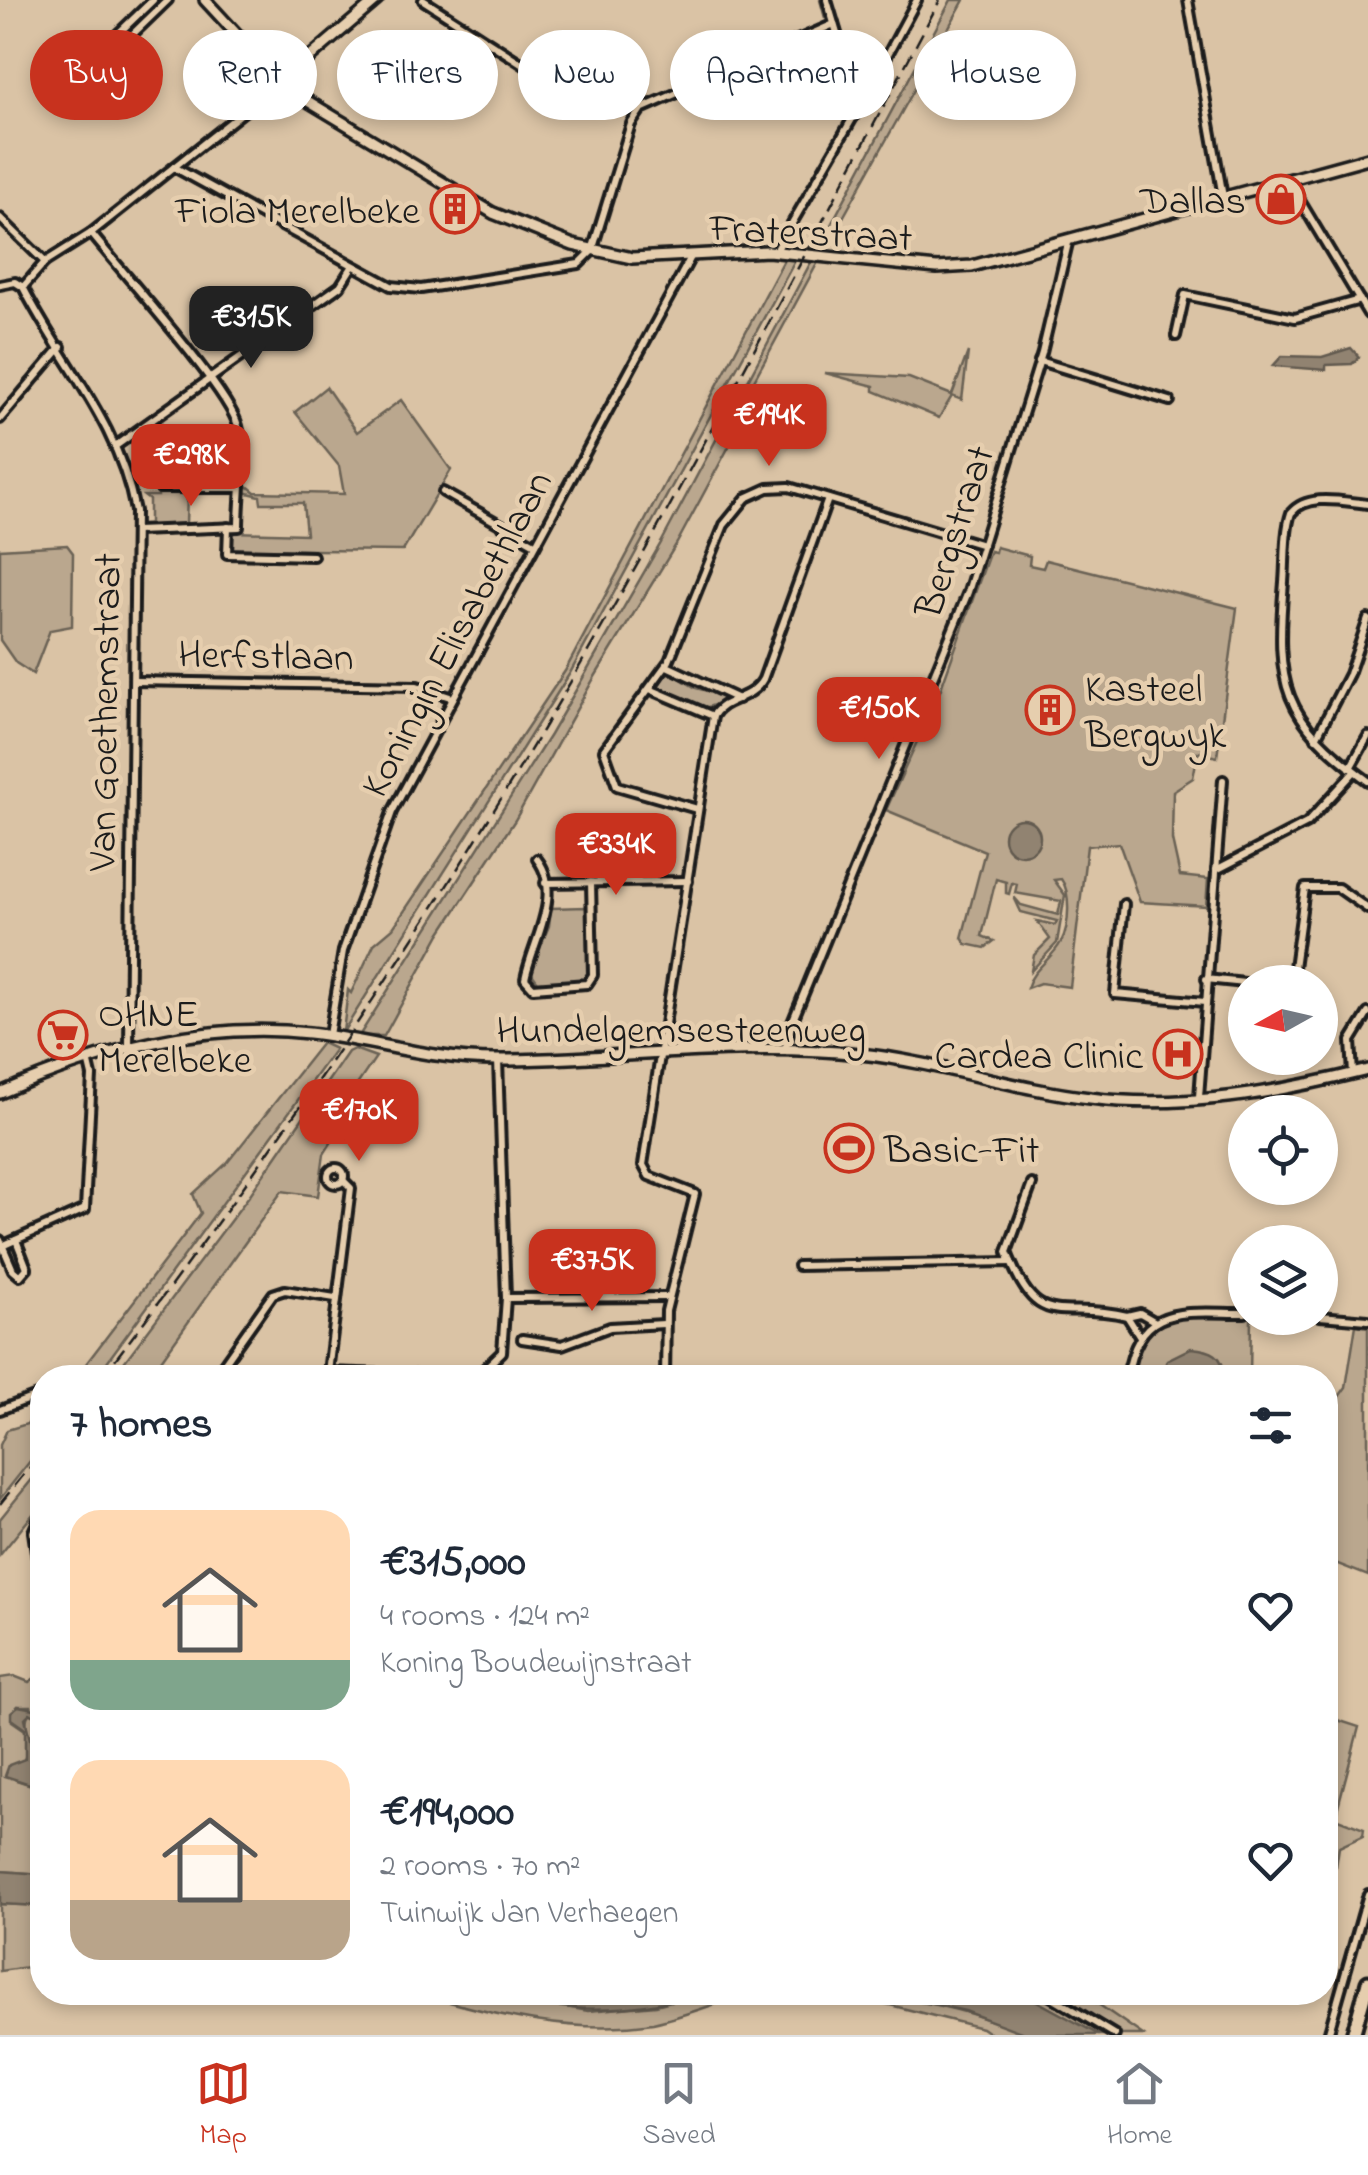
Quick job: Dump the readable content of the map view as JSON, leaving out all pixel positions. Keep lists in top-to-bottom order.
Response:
{
  "streets": {
    "main road": ["Fraterstraat", "Hundelgemsesteenweg"],
    "street": [
      "Bergstraat",
      "Koningin Elisabethlaan",
      "Herfstlaan",
      "Van Goethemstraat"
    ]
  },
  "crossings": [
    ["Fraterstraat", "Bergstraat"],
    ["Fraterstraat", "Koningin Elisabethlaan"],
    ["Bergstraat", "Hundelgemsesteenweg"],
    ["Koningin Elisabethlaan", "Herfstlaan"],
    ["Koningin Elisabethlaan", "Hundelgemsesteenweg"],
    ["Herfstlaan", "Van Goethemstraat"],
    ["Van Goethemstraat", "Hundelgemsesteenweg"]
  ],
  "places": {
    "shop": ["Dallas"],
    "building": ["Fiola Merelbeke", "Kasteel Bergwyk"],
    "supermarket": ["OHNE Merelbeke"],
    "hospital": ["Cardea Clinic"],
    "sports": ["Basic-Fit"]
  },
  "north": "left",
  "page": {
    "chip": [
      "Buy",
      "Rent",
      "Filters",
      "New",
      "Apartment",
      "House"
    ],
    "price": [
      "€315K",
      "€194K",
      "€298K",
      "€150K",
      "€334K",
      "€170K",
      "€375K"
    ],
    "heading": "7 homes",
    "list": [
      {
        "name": "€315,000",
        "note": "4 rooms · 124 m² · Koning Boudewijnstraat"
      },
      {
        "name": "€194,000",
        "note": "2 rooms · 70 m² · Tuinwijk Jan Verhaegen"
      }
    ],
    "tabs": ["Map", "Saved", "Home"]
  }
}
